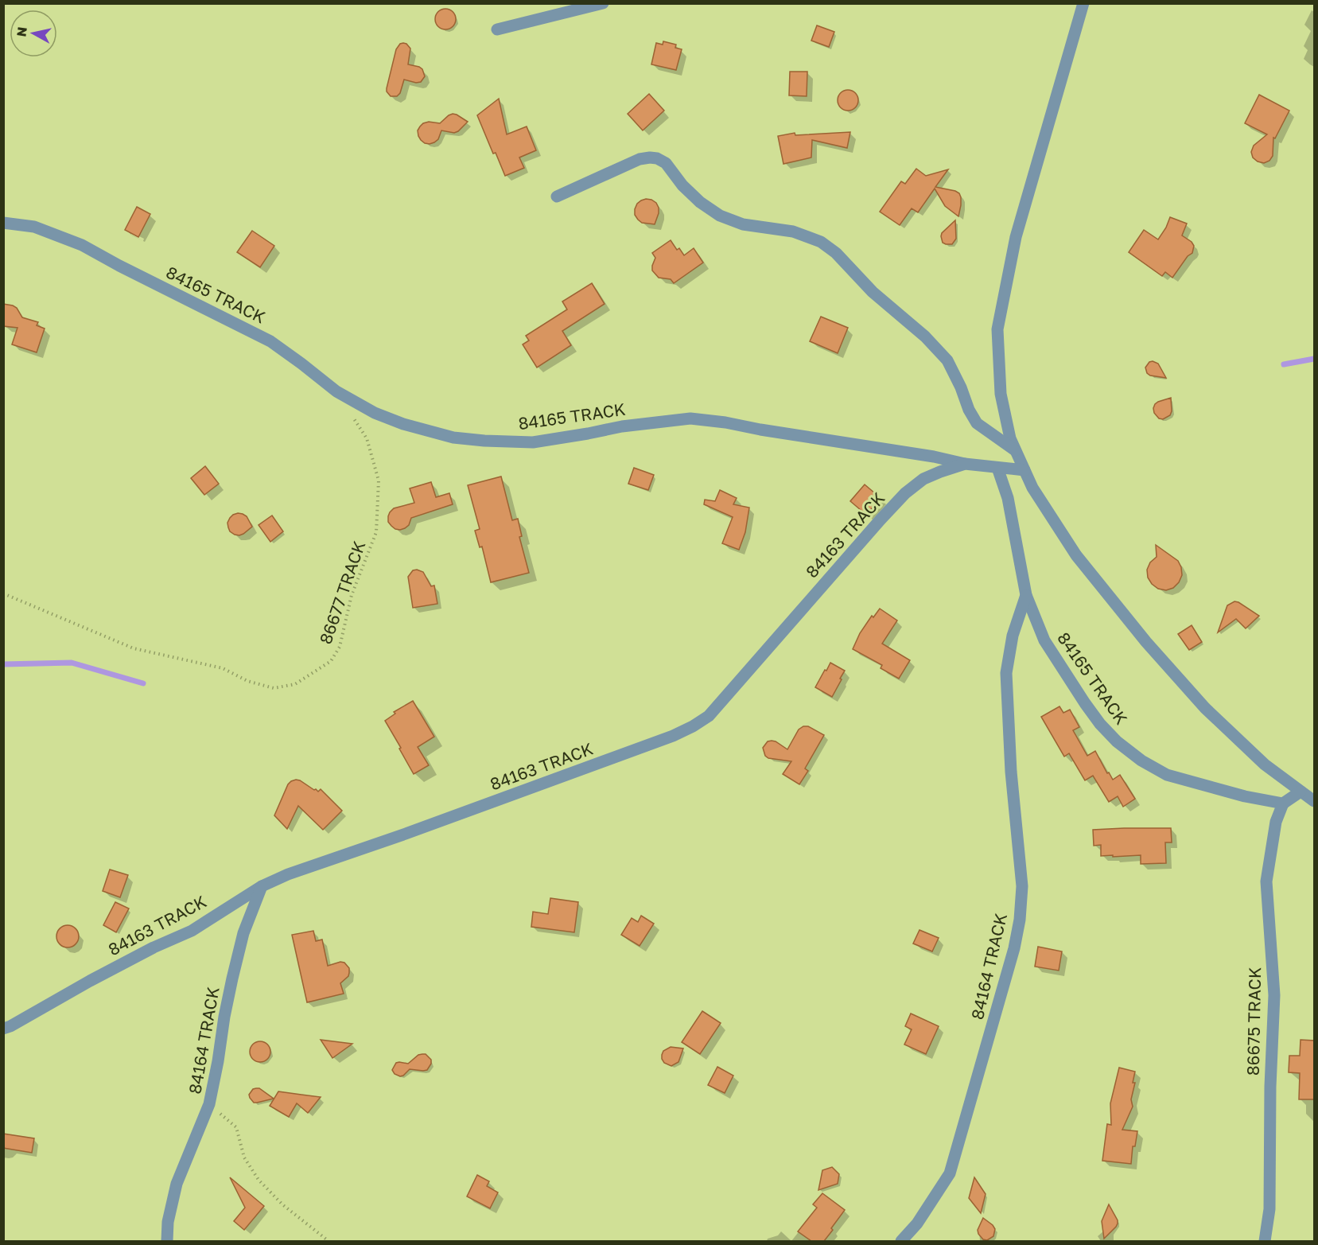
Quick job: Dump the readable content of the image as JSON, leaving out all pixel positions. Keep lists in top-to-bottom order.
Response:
{
  "streets": {
    "street": [
      "84165 TRACK",
      "84163 TRACK",
      "84164 TRACK",
      "86675 TRACK"
    ],
    "path": ["86677 TRACK"]
  },
  "crossings": [
    ["84165 TRACK", "84163 TRACK"],
    ["84165 TRACK", "84164 TRACK"],
    ["84165 TRACK", "86675 TRACK"],
    ["84163 TRACK", "84164 TRACK"]
  ],
  "north": "left"
}
